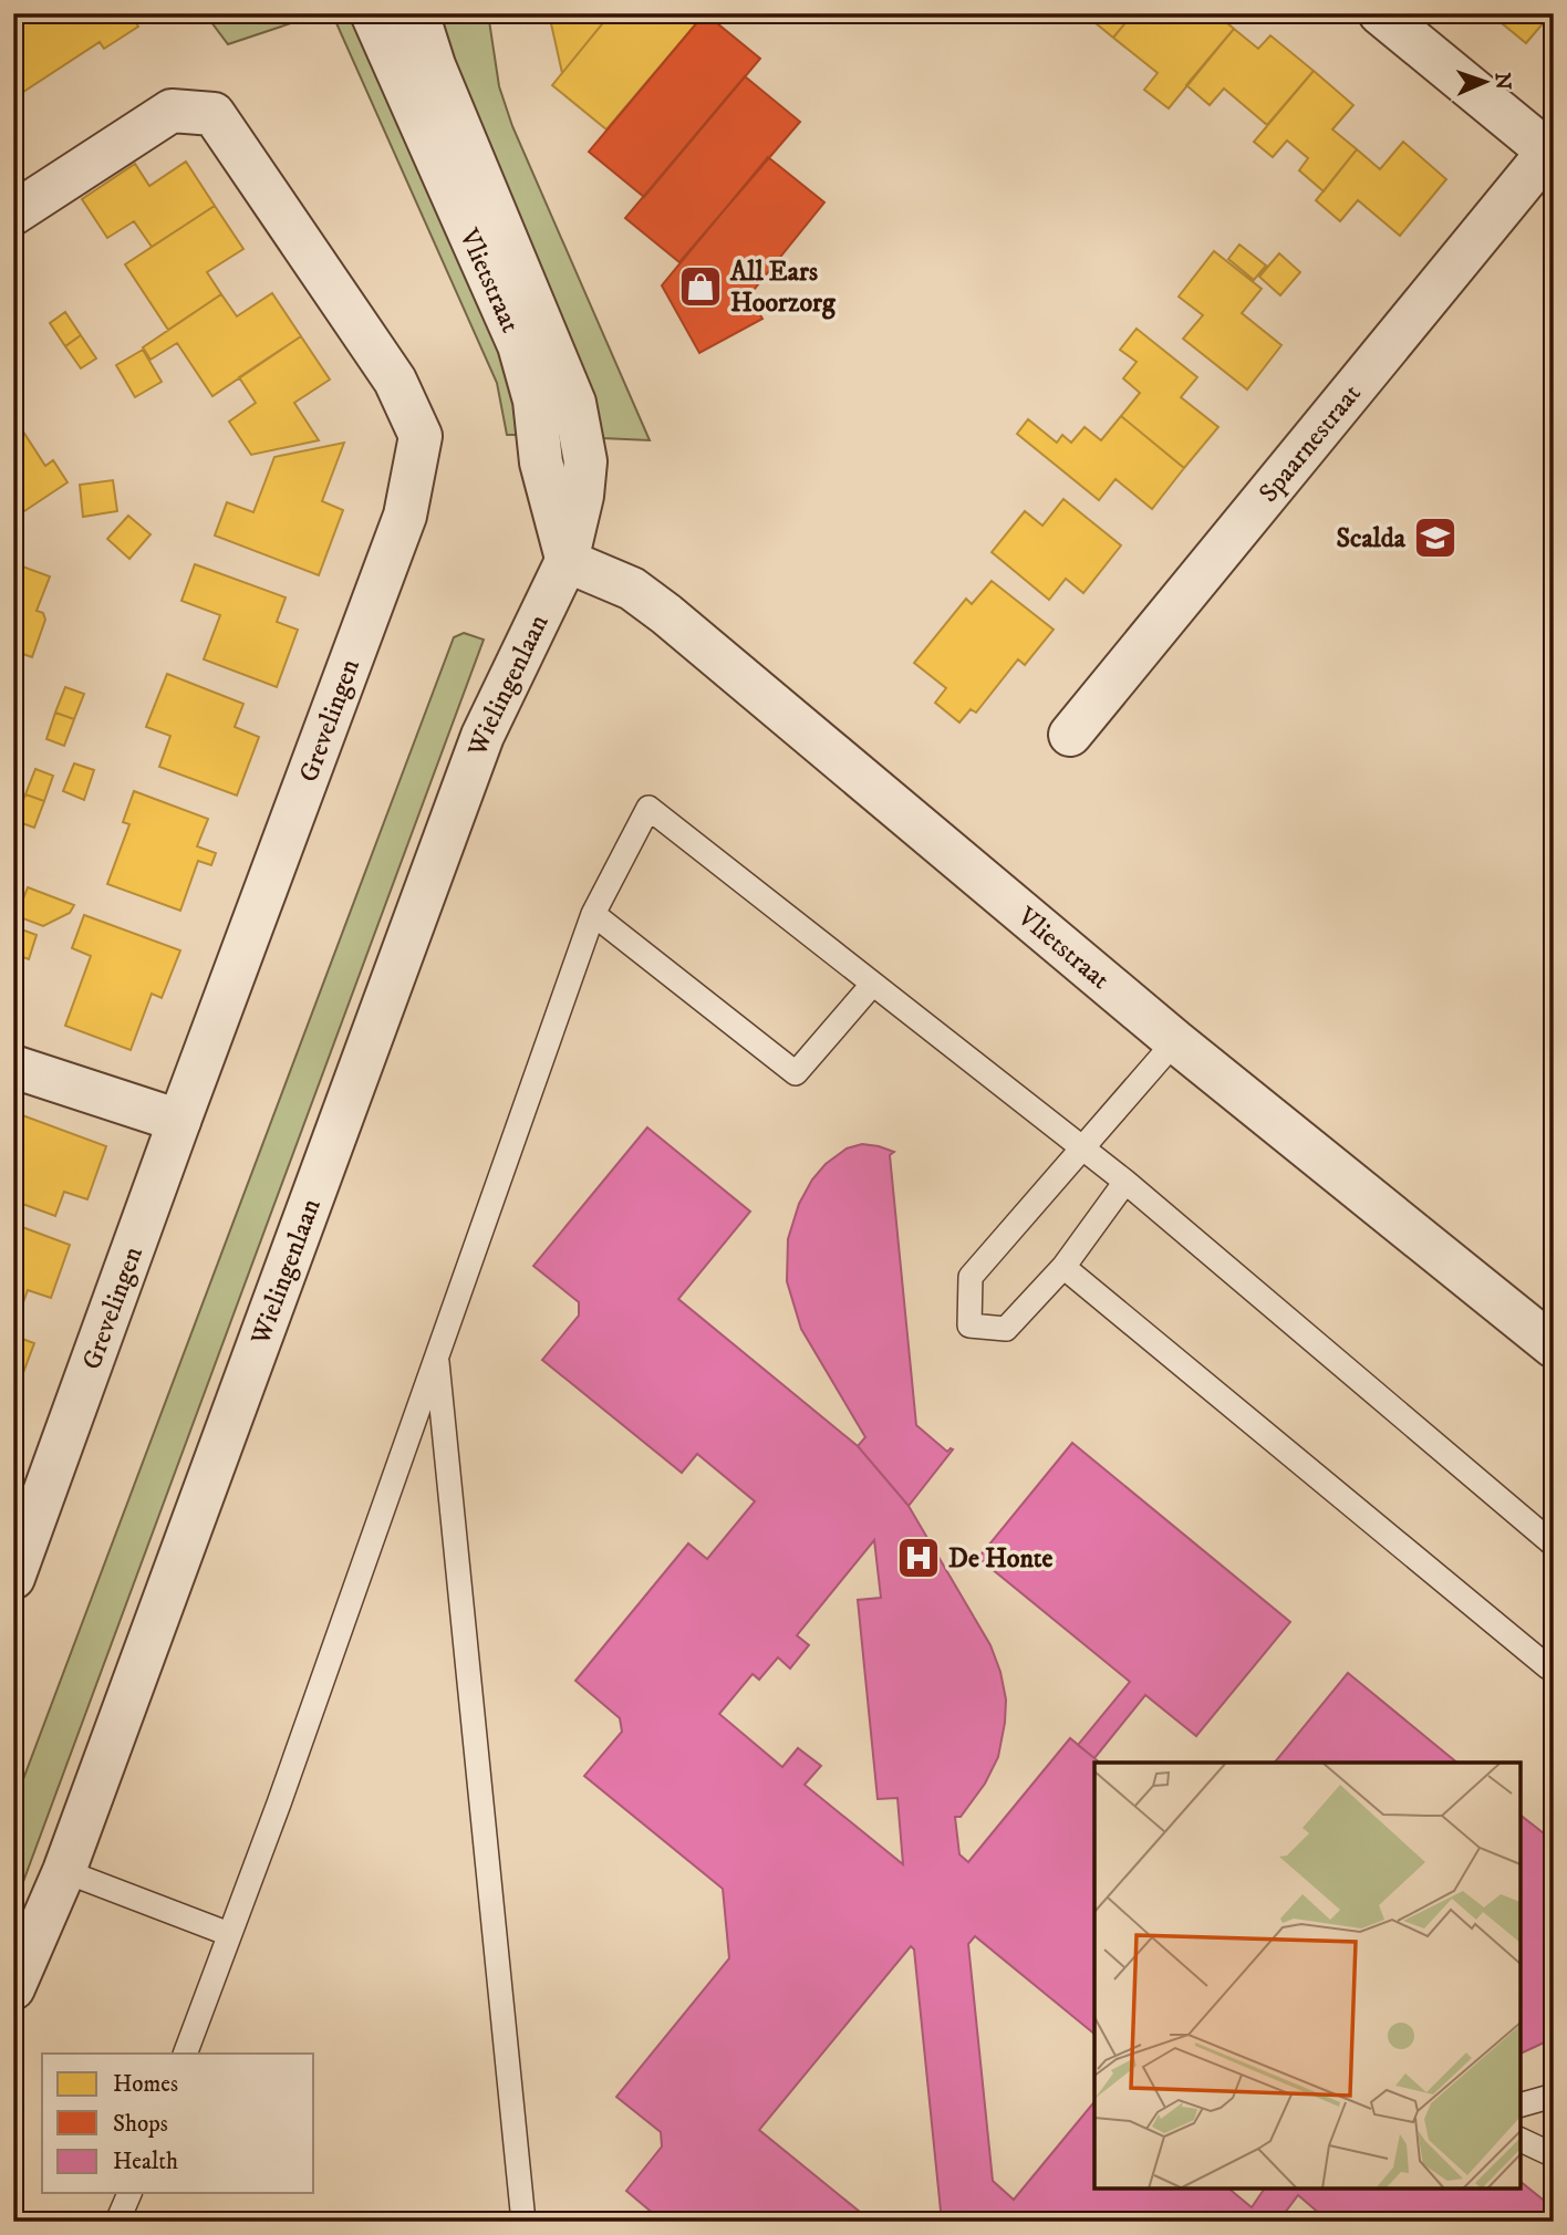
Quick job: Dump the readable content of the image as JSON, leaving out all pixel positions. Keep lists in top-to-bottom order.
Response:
{
  "streets": {
    "street": [
      "Vlietstraat",
      "Spaarnestraat",
      "Wielingenlaan",
      "Grevelingen"
    ]
  },
  "crossings": [
    ["Vlietstraat", "Wielingenlaan"]
  ],
  "places": {
    "shop": ["All Ears Hoorzorg"],
    "school or university": ["Scalda"],
    "hospital": ["De Honte"]
  },
  "legend": ["Homes", "Shops", "Health"],
  "north": "right"
}
